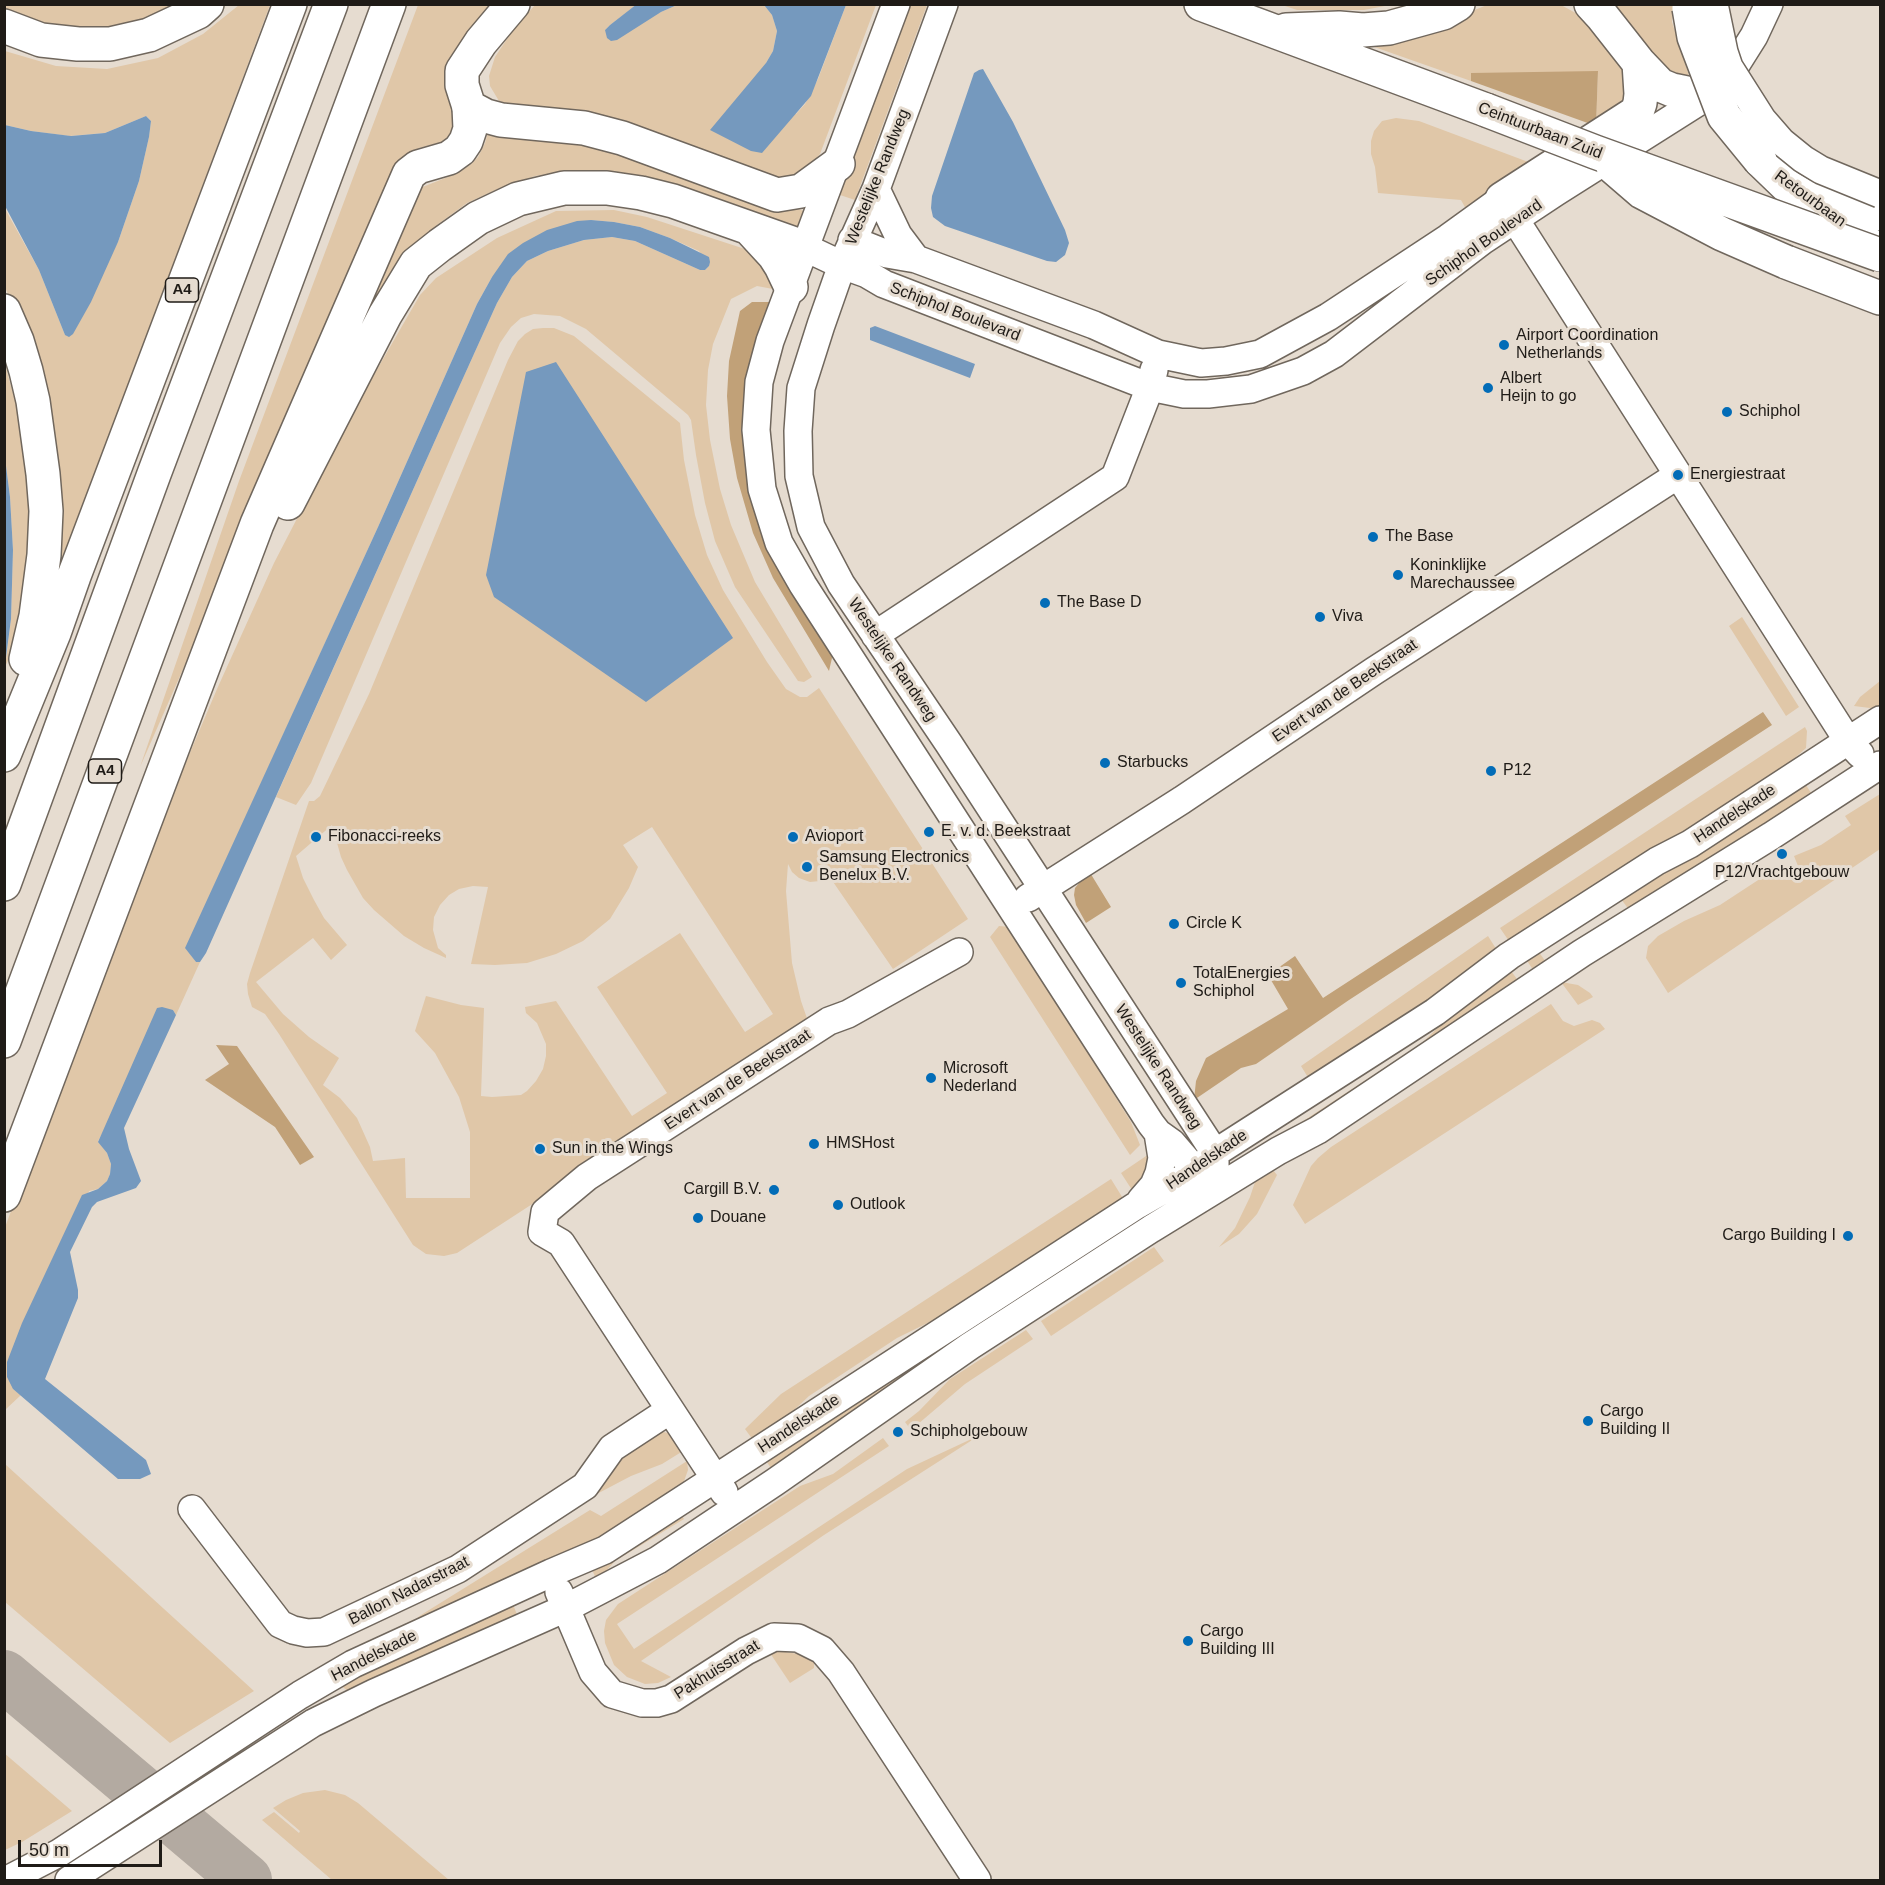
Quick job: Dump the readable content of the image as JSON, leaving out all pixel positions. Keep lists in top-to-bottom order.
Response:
{
  "streets": {
    "main road": ["Ceintuurbaan Zuid", "Retourbaan", "A4"],
    "street": [
      "Westelijke Randweg",
      "Schiphol Boulevard",
      "Evert van de Beekstraat",
      "Handelskade",
      "Ballon Nadarstraat",
      "Pakhuisstraat"
    ]
  },
  "crossings": [
    ["Ceintuurbaan Zuid", "Retourbaan"],
    ["Westelijke Randweg", "Schiphol Boulevard"],
    ["Westelijke Randweg", "Evert van de Beekstraat"],
    ["Westelijke Randweg", "Handelskade"],
    ["Evert van de Beekstraat", "Ballon Nadarstraat"],
    ["Handelskade", "Pakhuisstraat"]
  ],
  "places": [
    "Airport Coordination Netherlands",
    "Albert Heijn to go",
    "Schiphol",
    "Energiestraat",
    "The Base",
    "Koninklijke Marechaussee",
    "The Base D",
    "Viva",
    "Starbucks",
    "P12",
    "E. v. d. Beekstraat",
    "Fibonacci-reeks",
    "Avioport",
    "P12/Vrachtgebouw",
    "Samsung Electronics Benelux B.V.",
    "Circle K",
    "TotalEnergies Schiphol",
    "Microsoft Nederland",
    "HMSHost",
    "Sun in the Wings",
    "Cargill B.V.",
    "Outlook",
    "Douane",
    "Cargo Building I",
    "Cargo Building II",
    "Schipholgebouw",
    "Cargo Building III"
  ],
  "scale_bar": "50 m"
}
